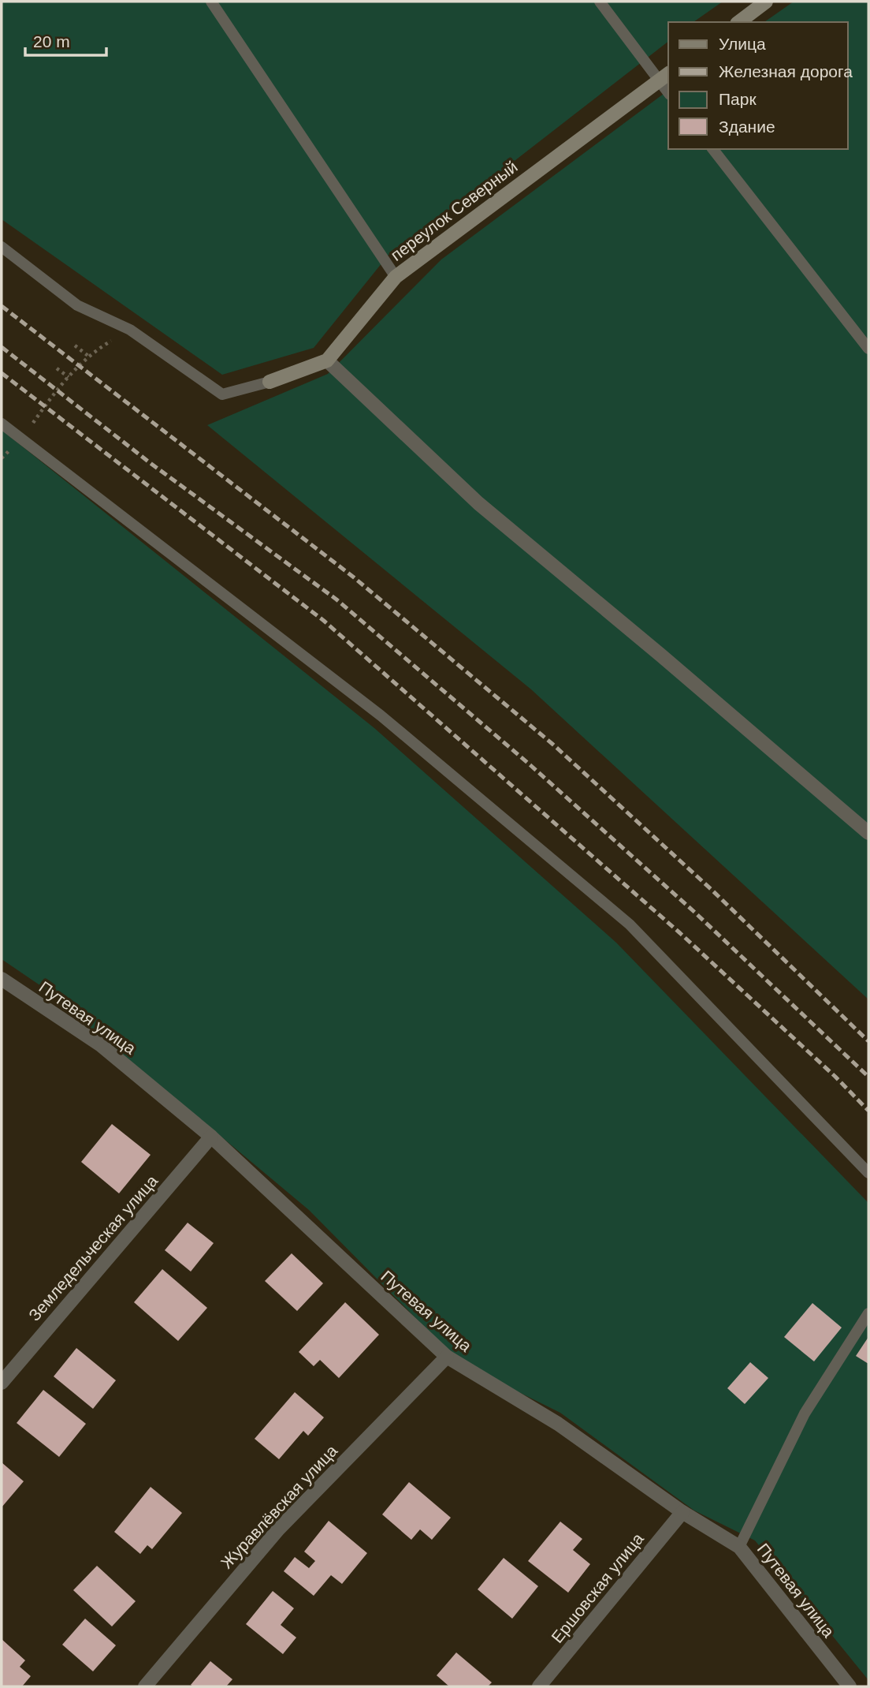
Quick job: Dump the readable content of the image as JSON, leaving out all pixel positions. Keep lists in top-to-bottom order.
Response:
{
  "streets": {
    "street": [
      "переулок Северный",
      "Путевая улица",
      "Земледельческая улица",
      "Журавлёвская улица",
      "Ершовская улица"
    ]
  },
  "crossings": [
    ["Путевая улица", "Земледельческая улица"],
    ["Путевая улица", "Журавлёвская улица"],
    ["Путевая улица", "Ершовская улица"]
  ],
  "legend": [
    "Улица",
    "Железная дорога",
    "Парк",
    "Здание"
  ],
  "scale_bar": "20 m"
}
